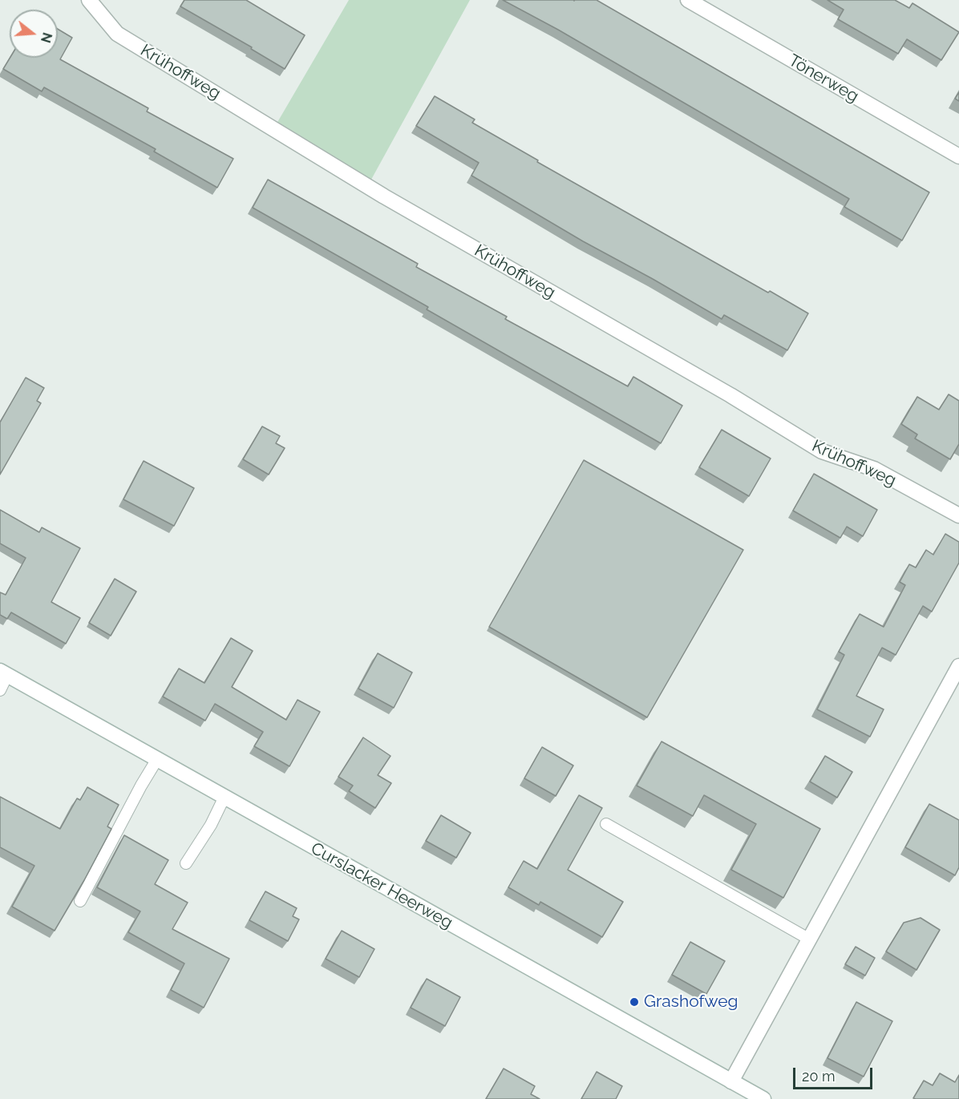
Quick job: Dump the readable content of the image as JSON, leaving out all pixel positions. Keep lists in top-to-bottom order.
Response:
{
  "streets": {
    "street": ["Krühoffweg", "Tönerweg", "Curslacker Heerweg"]
  },
  "places": ["Grashofweg"],
  "scale_bar": "20 m",
  "north": "right"
}
